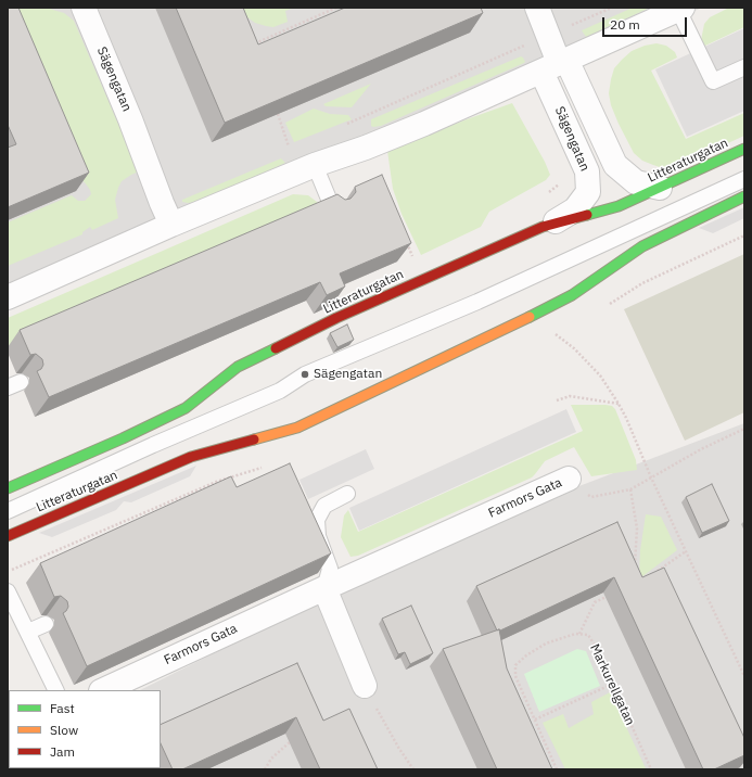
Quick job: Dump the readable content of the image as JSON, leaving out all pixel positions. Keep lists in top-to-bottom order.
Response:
{
  "streets": {
    "street": ["Sägengatan", "Litteraturgatan", "Farmors Gata"],
    "path": ["Markurellgatan"]
  },
  "crossings": [
    ["Sägengatan", "Litteraturgatan"]
  ],
  "places": ["Sägengatan"],
  "legend": ["Fast", "Slow", "Jam"],
  "scale_bar": "20 m"
}
